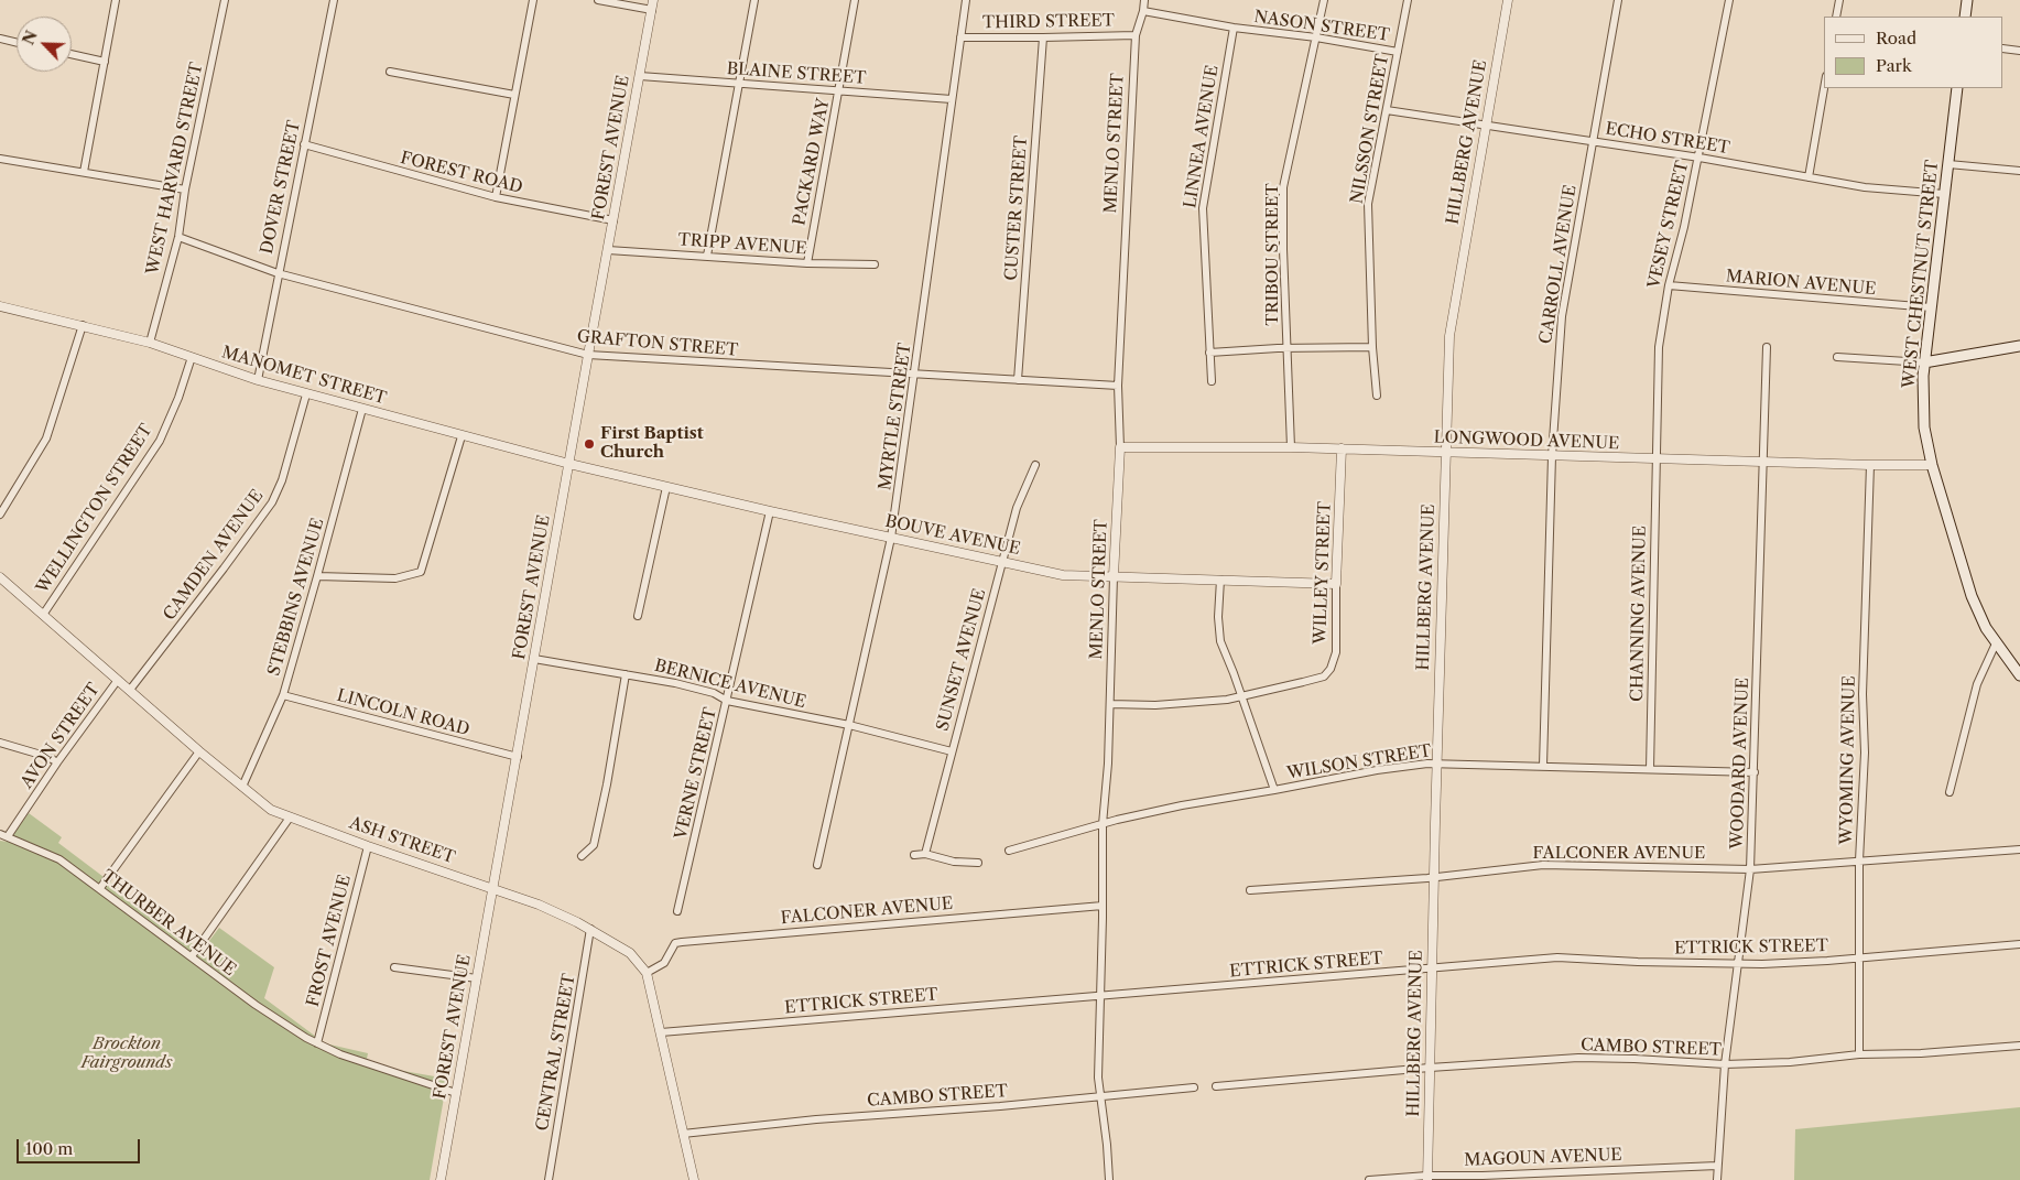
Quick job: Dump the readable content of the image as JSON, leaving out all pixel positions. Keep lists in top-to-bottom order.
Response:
{
  "streets": {
    "main road": ["WEST CHESTNUT STREET"],
    "street": [
      "THIRD STREET",
      "NASON STREET",
      "BLAINE STREET",
      "NILSSON STREET",
      "LINNEA AVENUE",
      "ECHO STREET",
      "HILLBERG AVENUE",
      "MENLO STREET",
      "FOREST AVENUE",
      "PACKARD WAY",
      "WEST HARVARD STREET",
      "FOREST ROAD",
      "DOVER STREET",
      "CUSTER STREET",
      "VESEY STREET",
      "TRIPP AVENUE",
      "TRIBOU STREET",
      "CARROLL AVENUE",
      "MARION AVENUE",
      "GRAFTON STREET",
      "MANOMET STREET",
      "MYRTLE STREET",
      "LONGWOOD AVENUE",
      "WELLINGTON STREET",
      "BOUVE AVENUE",
      "CAMDEN AVENUE",
      "WILLEY STREET",
      "STEBBINS AVENUE",
      "CHANNING AVENUE",
      "SUNSET AVENUE",
      "BERNICE AVENUE",
      "LINCOLN ROAD",
      "AVON STREET",
      "WYOMING AVENUE",
      "WILSON STREET",
      "WOODARD AVENUE",
      "VERNE STREET",
      "ASH STREET",
      "FALCONER AVENUE",
      "THURBER AVENUE",
      "FROST AVENUE",
      "ETTRICK STREET",
      "CAMBO STREET",
      "CENTRAL STREET",
      "MAGOUN AVENUE"
    ]
  },
  "crossings": [
    ["THIRD STREET", "MENLO STREET"],
    ["THIRD STREET", "CUSTER STREET"],
    ["THIRD STREET", "MYRTLE STREET"],
    ["NASON STREET", "NILSSON STREET"],
    ["NASON STREET", "LINNEA AVENUE"],
    ["NASON STREET", "MENLO STREET"],
    ["NASON STREET", "TRIBOU STREET"],
    ["BLAINE STREET", "FOREST AVENUE"],
    ["BLAINE STREET", "PACKARD WAY"],
    ["BLAINE STREET", "MYRTLE STREET"],
    ["NILSSON STREET", "ECHO STREET"],
    ["ECHO STREET", "HILLBERG AVENUE"],
    ["ECHO STREET", "VESEY STREET"],
    ["ECHO STREET", "CARROLL AVENUE"],
    ["ECHO STREET", "WEST CHESTNUT STREET"],
    ["HILLBERG AVENUE", "LONGWOOD AVENUE"],
    ["HILLBERG AVENUE", "WILSON STREET"],
    ["HILLBERG AVENUE", "FALCONER AVENUE"],
    ["HILLBERG AVENUE", "ETTRICK STREET"],
    ["HILLBERG AVENUE", "CAMBO STREET"],
    ["HILLBERG AVENUE", "MAGOUN AVENUE"],
    ["MENLO STREET", "GRAFTON STREET"],
    ["MENLO STREET", "LONGWOOD AVENUE"],
    ["MENLO STREET", "BOUVE AVENUE"],
    ["MENLO STREET", "WILSON STREET"],
    ["MENLO STREET", "FALCONER AVENUE"],
    ["MENLO STREET", "ETTRICK STREET"],
    ["MENLO STREET", "CAMBO STREET"],
    ["FOREST AVENUE", "FOREST ROAD"],
    ["FOREST AVENUE", "TRIPP AVENUE"],
    ["FOREST AVENUE", "GRAFTON STREET"],
    ["FOREST AVENUE", "MANOMET STREET"],
    ["FOREST AVENUE", "BOUVE AVENUE"],
    ["FOREST AVENUE", "BERNICE AVENUE"],
    ["FOREST AVENUE", "LINCOLN ROAD"],
    ["FOREST AVENUE", "ASH STREET"],
    ["FOREST AVENUE", "THURBER AVENUE"],
    ["PACKARD WAY", "TRIPP AVENUE"],
    ["WEST HARVARD STREET", "GRAFTON STREET"],
    ["WEST HARVARD STREET", "MANOMET STREET"],
    ["FOREST ROAD", "DOVER STREET"],
    ["DOVER STREET", "GRAFTON STREET"],
    ["DOVER STREET", "MANOMET STREET"],
    ["CUSTER STREET", "GRAFTON STREET"],
    ["VESEY STREET", "MARION AVENUE"],
    ["VESEY STREET", "LONGWOOD AVENUE"],
    ["VESEY STREET", "CHANNING AVENUE"],
    ["TRIBOU STREET", "LONGWOOD AVENUE"],
    ["CARROLL AVENUE", "LONGWOOD AVENUE"],
    ["CARROLL AVENUE", "WILSON STREET"],
    ["WEST CHESTNUT STREET", "MARION AVENUE"],
    ["WEST CHESTNUT STREET", "LONGWOOD AVENUE"],
    ["GRAFTON STREET", "MYRTLE STREET"],
    ["MANOMET STREET", "WELLINGTON STREET"],
    ["MANOMET STREET", "BOUVE AVENUE"],
    ["MANOMET STREET", "CAMDEN AVENUE"],
    ["MANOMET STREET", "STEBBINS AVENUE"],
    ["MYRTLE STREET", "BOUVE AVENUE"],
    ["MYRTLE STREET", "BERNICE AVENUE"],
    ["LONGWOOD AVENUE", "WILLEY STREET"],
    ["LONGWOOD AVENUE", "CHANNING AVENUE"],
    ["LONGWOOD AVENUE", "WYOMING AVENUE"],
    ["LONGWOOD AVENUE", "WOODARD AVENUE"],
    ["WELLINGTON STREET", "ASH STREET"],
    ["BOUVE AVENUE", "WILLEY STREET"],
    ["BOUVE AVENUE", "SUNSET AVENUE"],
    ["BOUVE AVENUE", "VERNE STREET"],
    ["CAMDEN AVENUE", "ASH STREET"],
    ["STEBBINS AVENUE", "LINCOLN ROAD"],
    ["STEBBINS AVENUE", "ASH STREET"],
    ["CHANNING AVENUE", "WILSON STREET"],
    ["SUNSET AVENUE", "BERNICE AVENUE"],
    ["BERNICE AVENUE", "VERNE STREET"],
    ["AVON STREET", "ASH STREET"],
    ["AVON STREET", "THURBER AVENUE"],
    ["WYOMING AVENUE", "FALCONER AVENUE"],
    ["WYOMING AVENUE", "ETTRICK STREET"],
    ["WYOMING AVENUE", "CAMBO STREET"],
    ["WILSON STREET", "WOODARD AVENUE"],
    ["WOODARD AVENUE", "FALCONER AVENUE"],
    ["WOODARD AVENUE", "ETTRICK STREET"],
    ["WOODARD AVENUE", "CAMBO STREET"],
    ["WOODARD AVENUE", "MAGOUN AVENUE"],
    ["ASH STREET", "FALCONER AVENUE"],
    ["ASH STREET", "FROST AVENUE"],
    ["ASH STREET", "ETTRICK STREET"],
    ["ASH STREET", "CAMBO STREET"],
    ["ASH STREET", "CENTRAL STREET"],
    ["THURBER AVENUE", "FROST AVENUE"]
  ],
  "parks": ["Brockton Fairgrounds"],
  "places": ["First Baptist Church"],
  "legend": ["Road", "Park"],
  "scale_bar": "100 m",
  "north": "top left"
}
